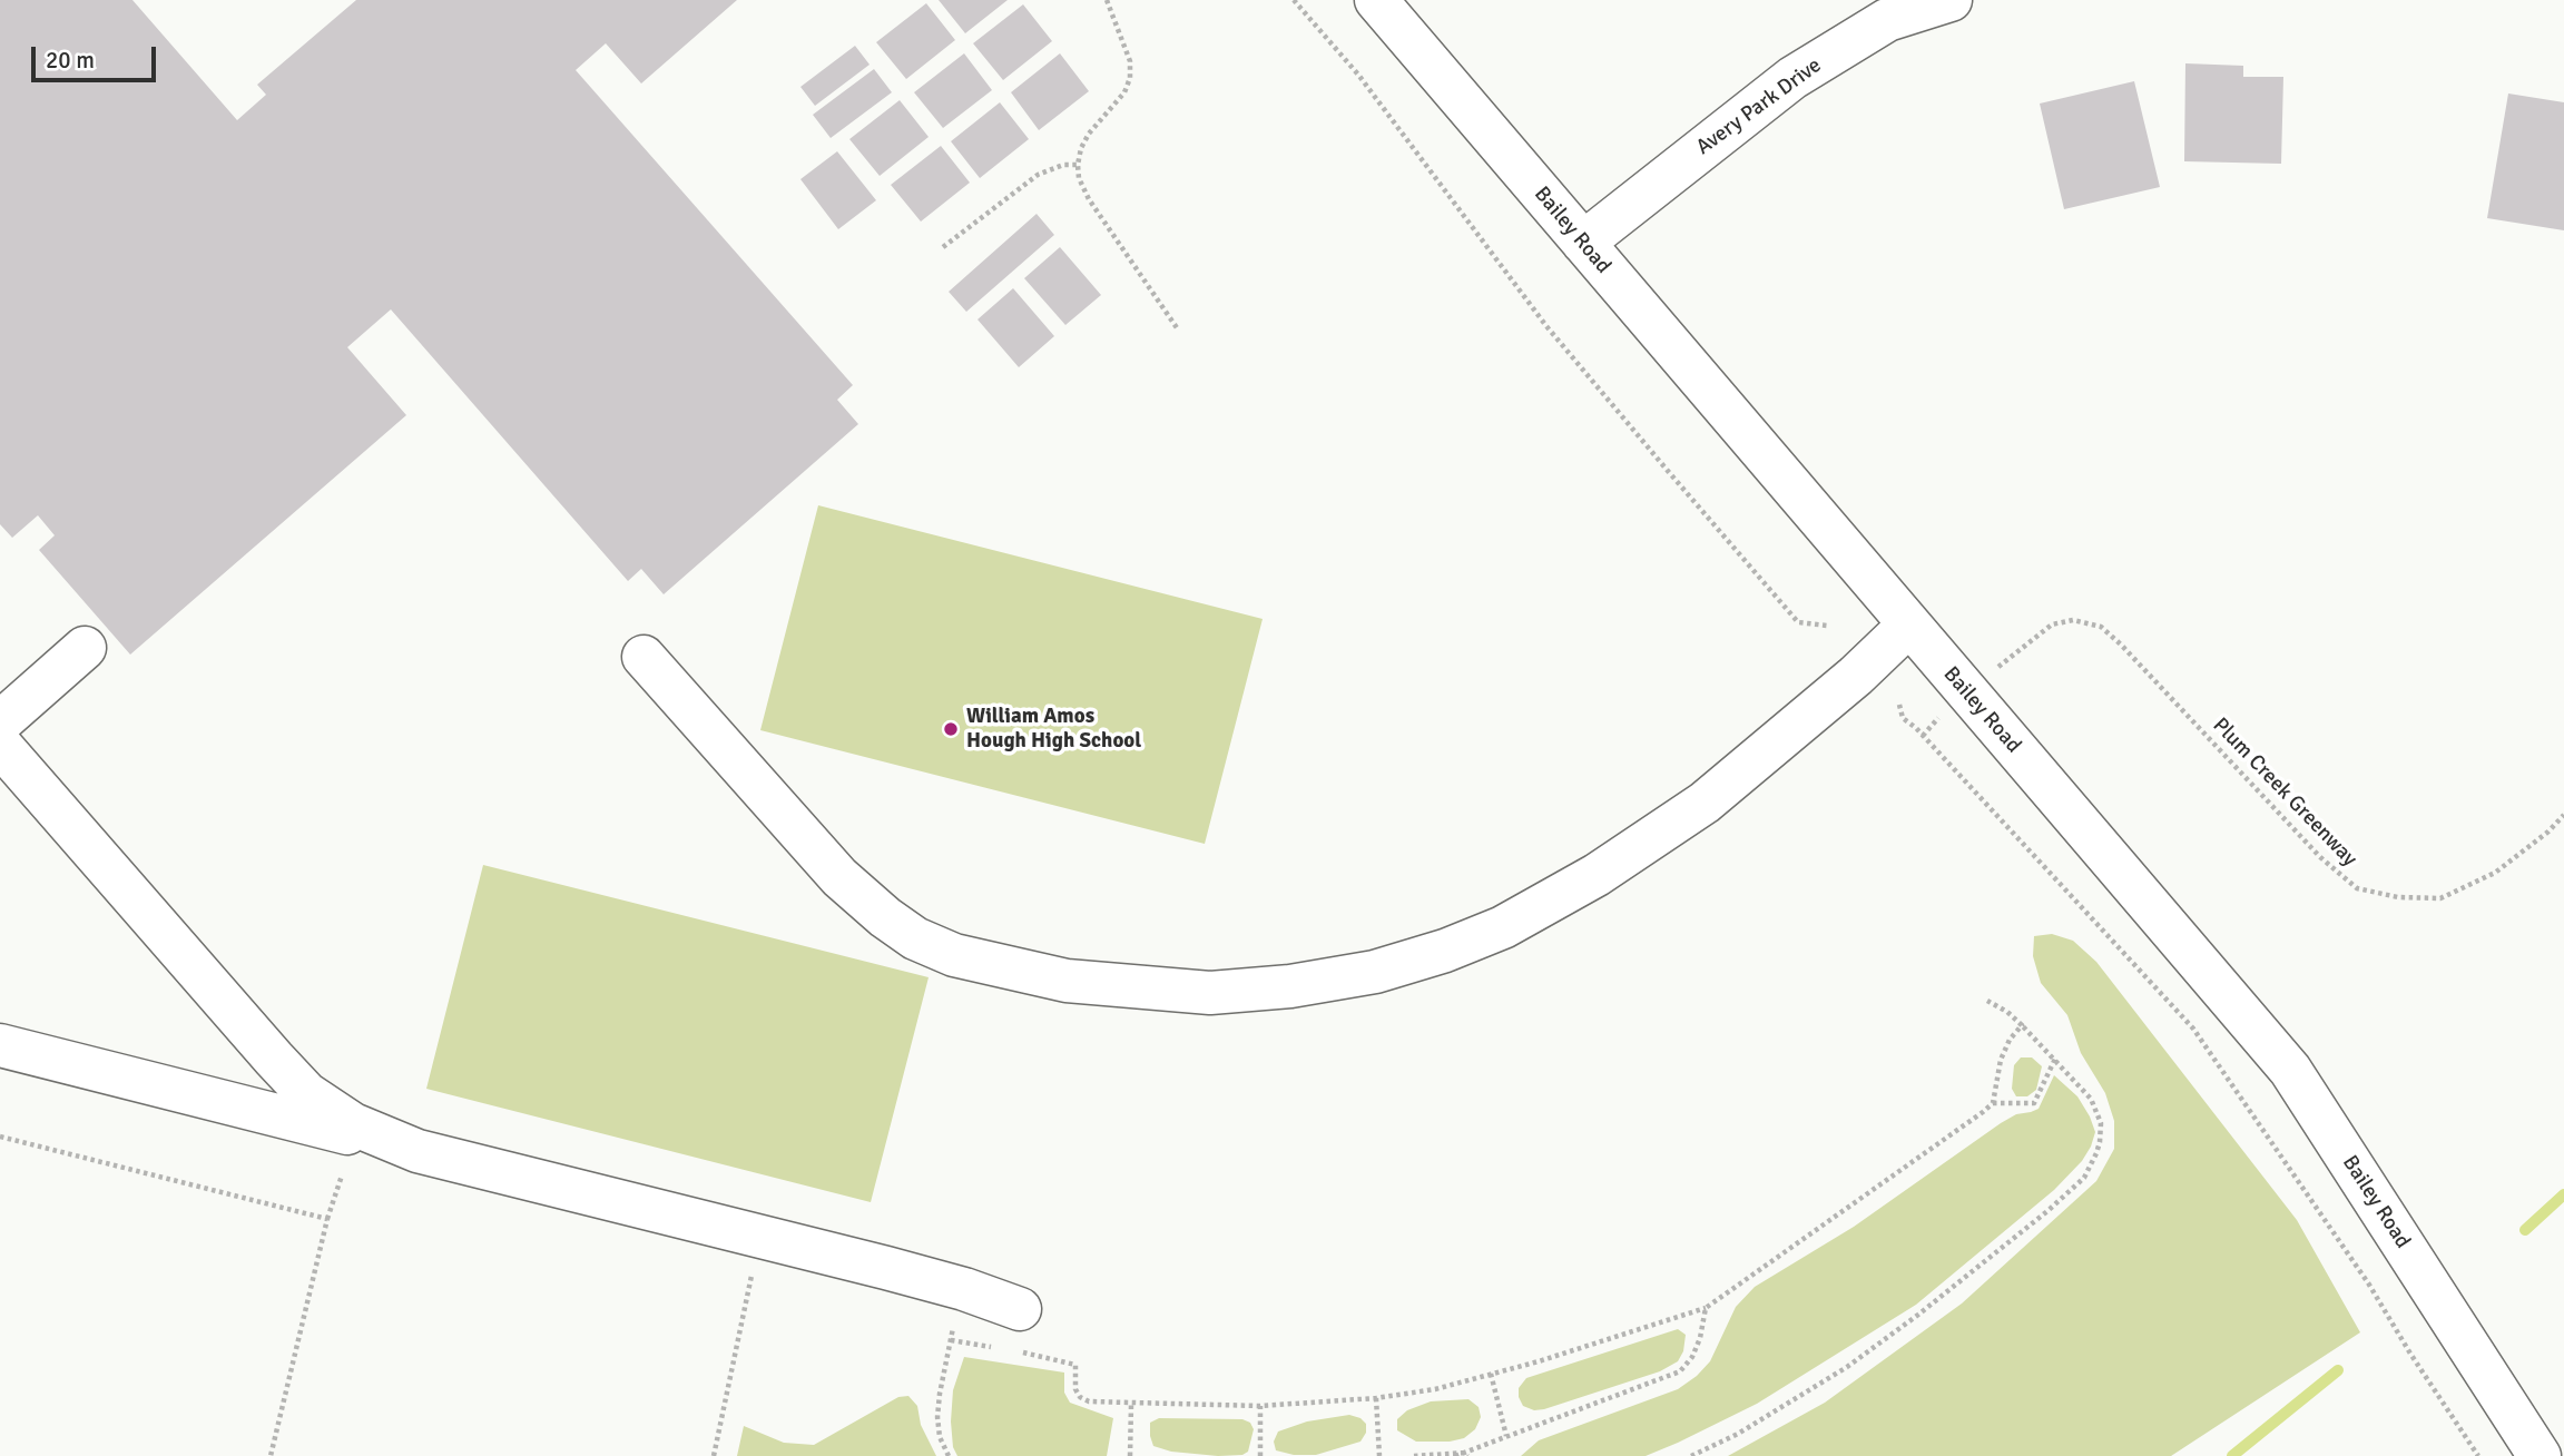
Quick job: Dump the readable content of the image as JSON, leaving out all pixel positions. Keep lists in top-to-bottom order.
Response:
{
  "streets": {
    "street": ["Avery Park Drive", "Bailey Road"],
    "path": ["Plum Creek Greenway"]
  },
  "crossings": [
    ["Avery Park Drive", "Bailey Road"]
  ],
  "places": ["William Amos Hough High School"],
  "scale_bar": "20 m"
}
